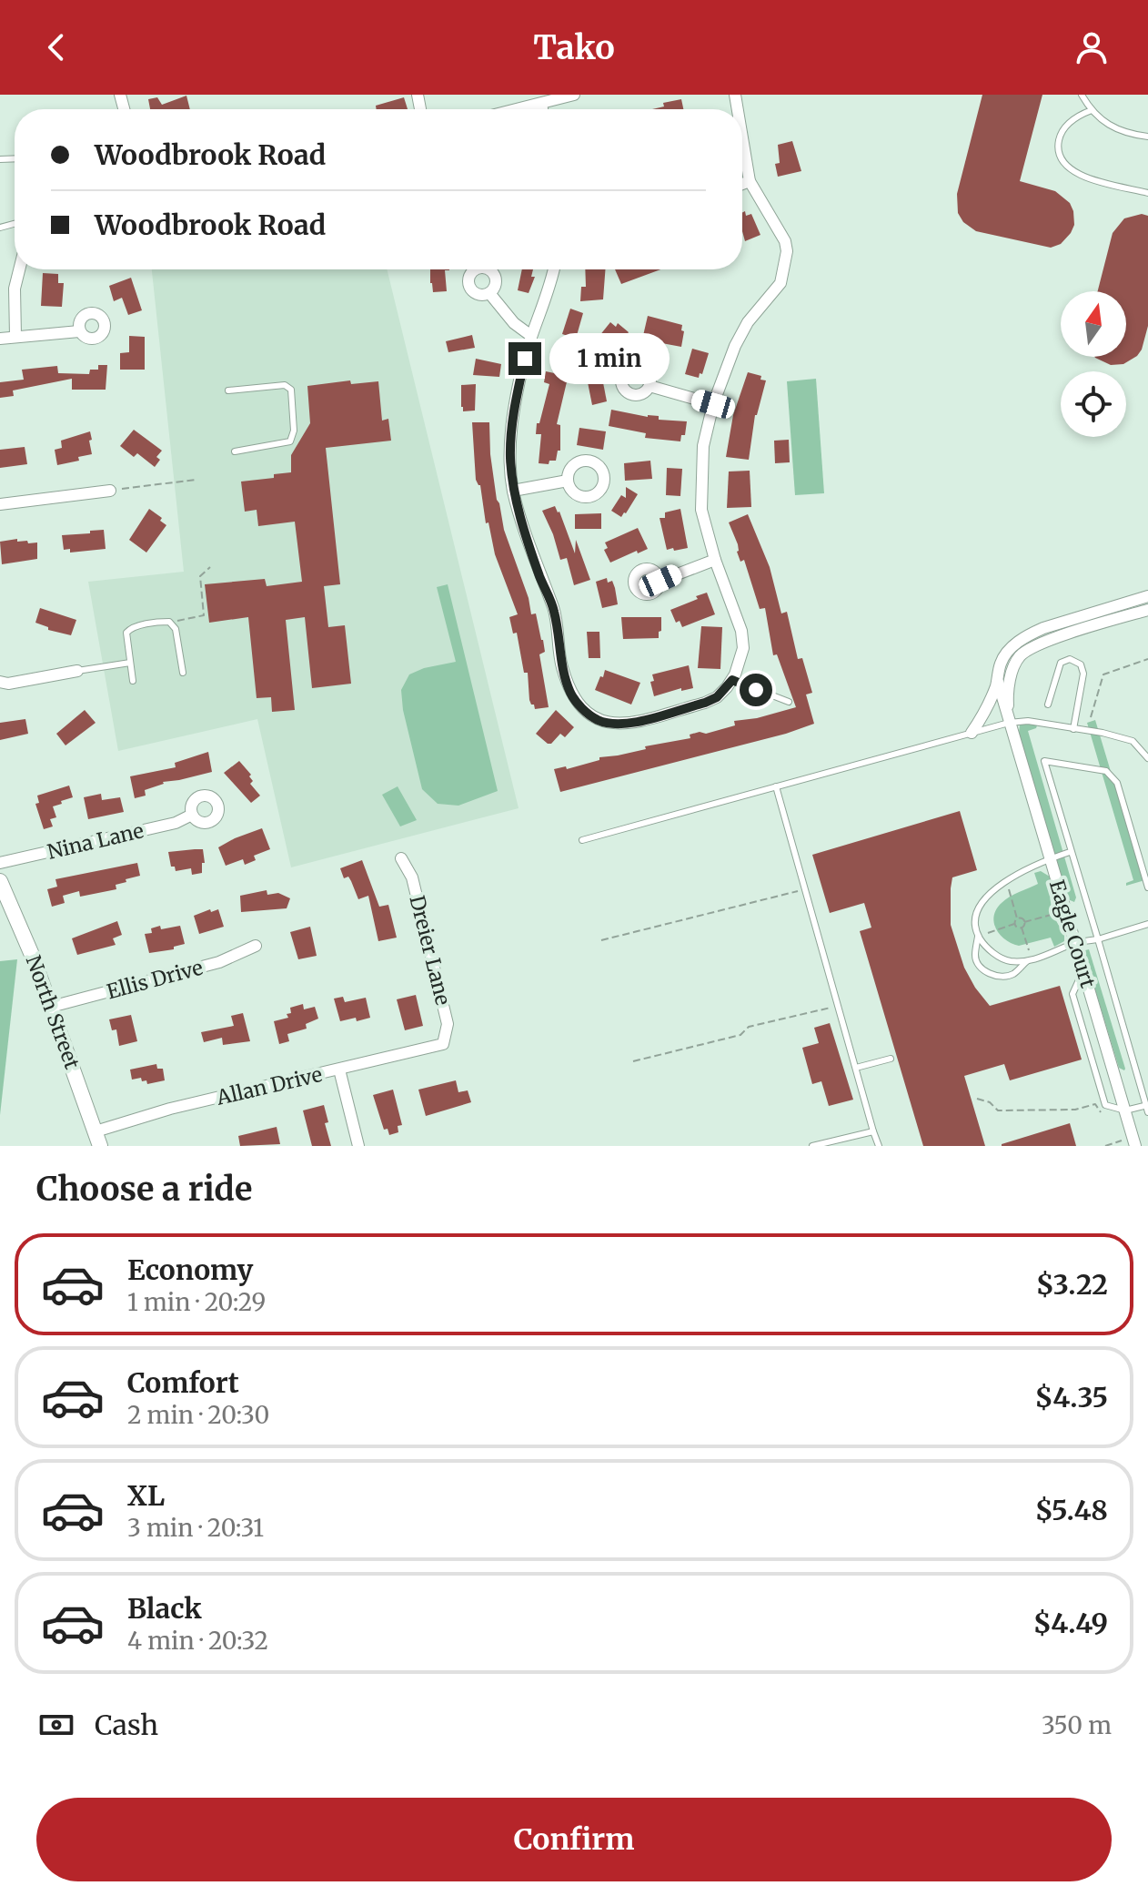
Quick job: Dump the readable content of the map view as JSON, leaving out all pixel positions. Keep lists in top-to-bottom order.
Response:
{
  "streets": {
    "main road": ["North Street"],
    "street": [
      "Nina Lane",
      "Eagle Court",
      "Dreier Lane",
      "Ellis Drive",
      "Allan Drive"
    ]
  },
  "crossings": [
    ["Dreier Lane", "Allan Drive"],
    ["Ellis Drive", "North Street"],
    ["North Street", "Allan Drive"]
  ],
  "north": "top",
  "page": {
    "header": "Tako",
    "banner": ["Woodbrook Road", "Woodbrook Road"],
    "bubble": "1 min",
    "heading": "Choose a ride",
    "list": [
      {
        "name": "Economy",
        "note": "1 min · 20:29",
        "value": "$3.22"
      },
      {
        "name": "Comfort",
        "note": "2 min · 20:30",
        "value": "$4.35"
      },
      {
        "name": "XL",
        "note": "3 min · 20:31",
        "value": "$5.48"
      },
      {
        "name": "Black",
        "note": "4 min · 20:32",
        "value": "$4.49"
      }
    ],
    "pay": ["Cash", "350 m"],
    "buttons": "Confirm"
  }
}
